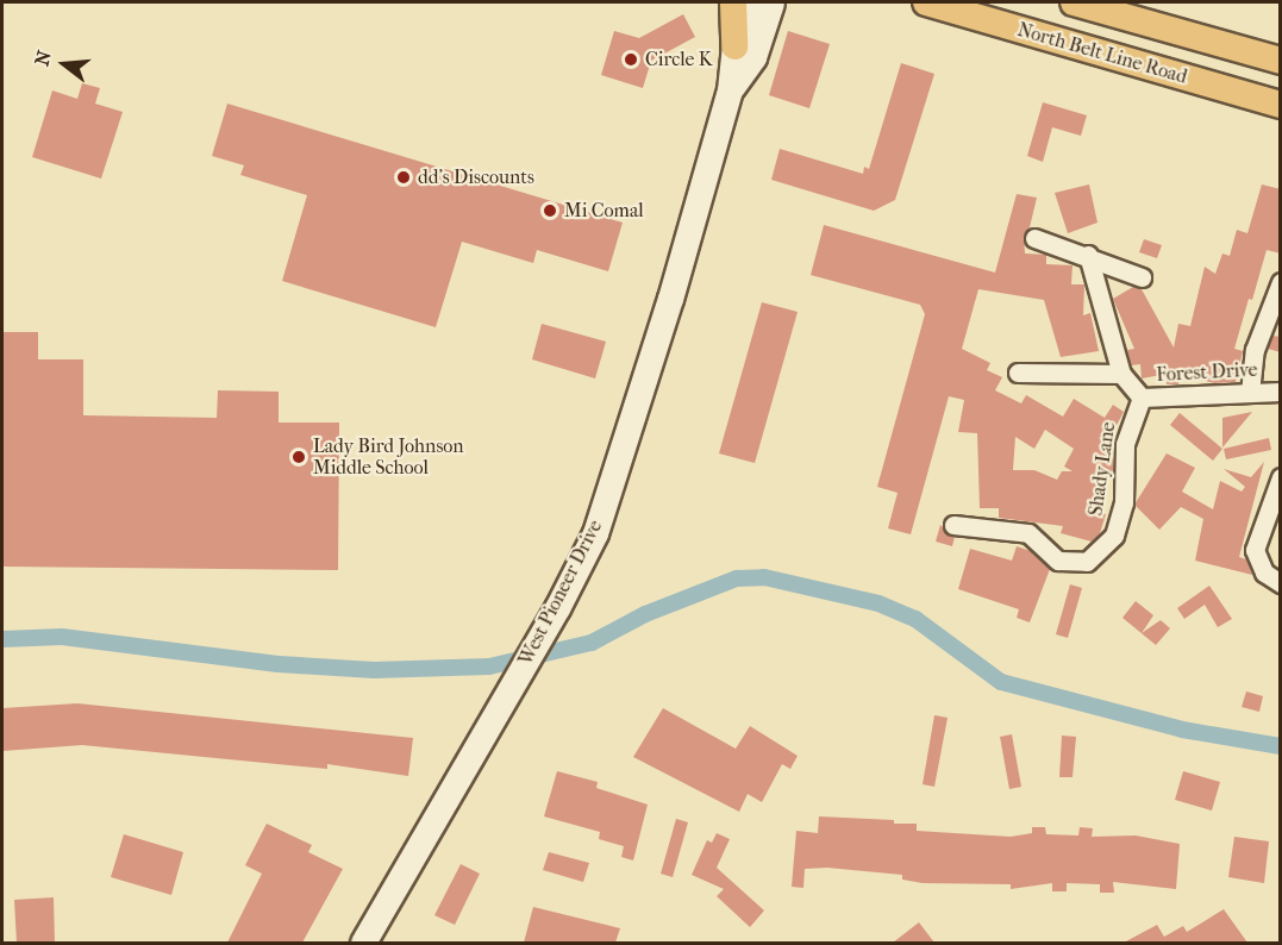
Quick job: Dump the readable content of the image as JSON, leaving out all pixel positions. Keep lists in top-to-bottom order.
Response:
{
  "streets": {
    "main road": ["North Belt Line Road", "West Pioneer Drive"],
    "street": ["Forest Drive", "Shady Lane"]
  },
  "crossings": [
    ["Forest Drive", "Shady Lane"]
  ],
  "places": [
    "Circle K",
    "dd's Discounts",
    "Mi Comal",
    "Lady Bird Johnson Middle School"
  ],
  "north": "left"
}
